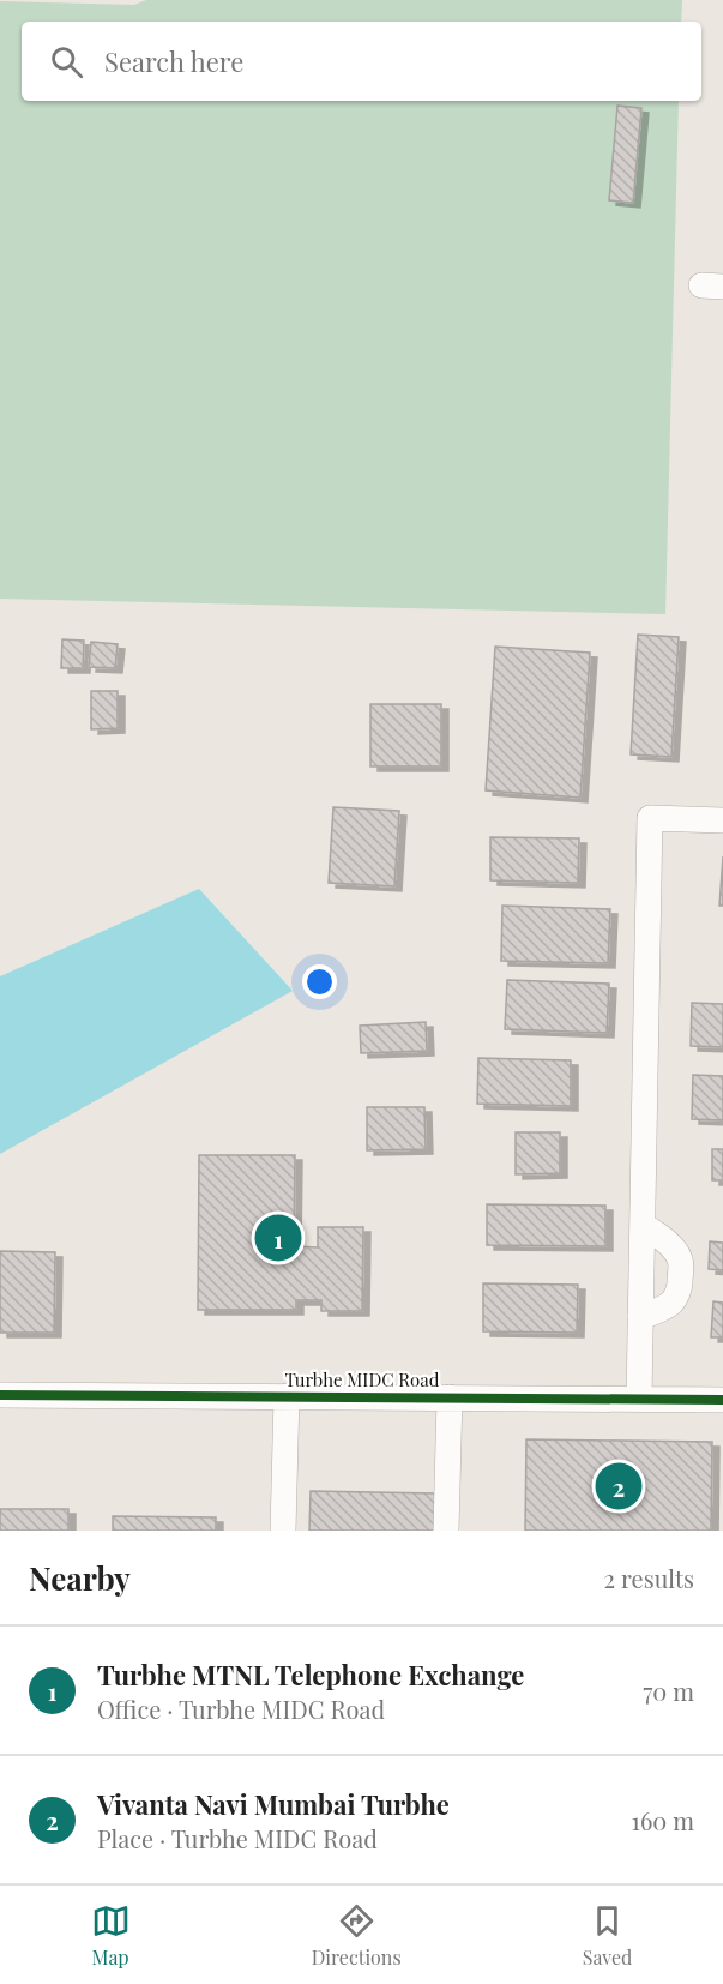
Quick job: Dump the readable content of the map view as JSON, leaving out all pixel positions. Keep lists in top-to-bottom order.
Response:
{
  "streets": {
    "street": ["Turbhe MIDC Road"]
  },
  "page": {
    "search": "Search here",
    "pins": ["1", "2"],
    "heading": ["Nearby", "2 results"],
    "list": [
      {
        "mark": "1",
        "name": "Turbhe MTNL Telephone Exchange",
        "note": "Office · Turbhe MIDC Road",
        "value": "70 m"
      },
      {
        "mark": "2",
        "name": "Vivanta Navi Mumbai Turbhe",
        "note": "Place · Turbhe MIDC Road",
        "value": "160 m"
      }
    ],
    "nav": ["Map", "Directions", "Saved"]
  }
}
